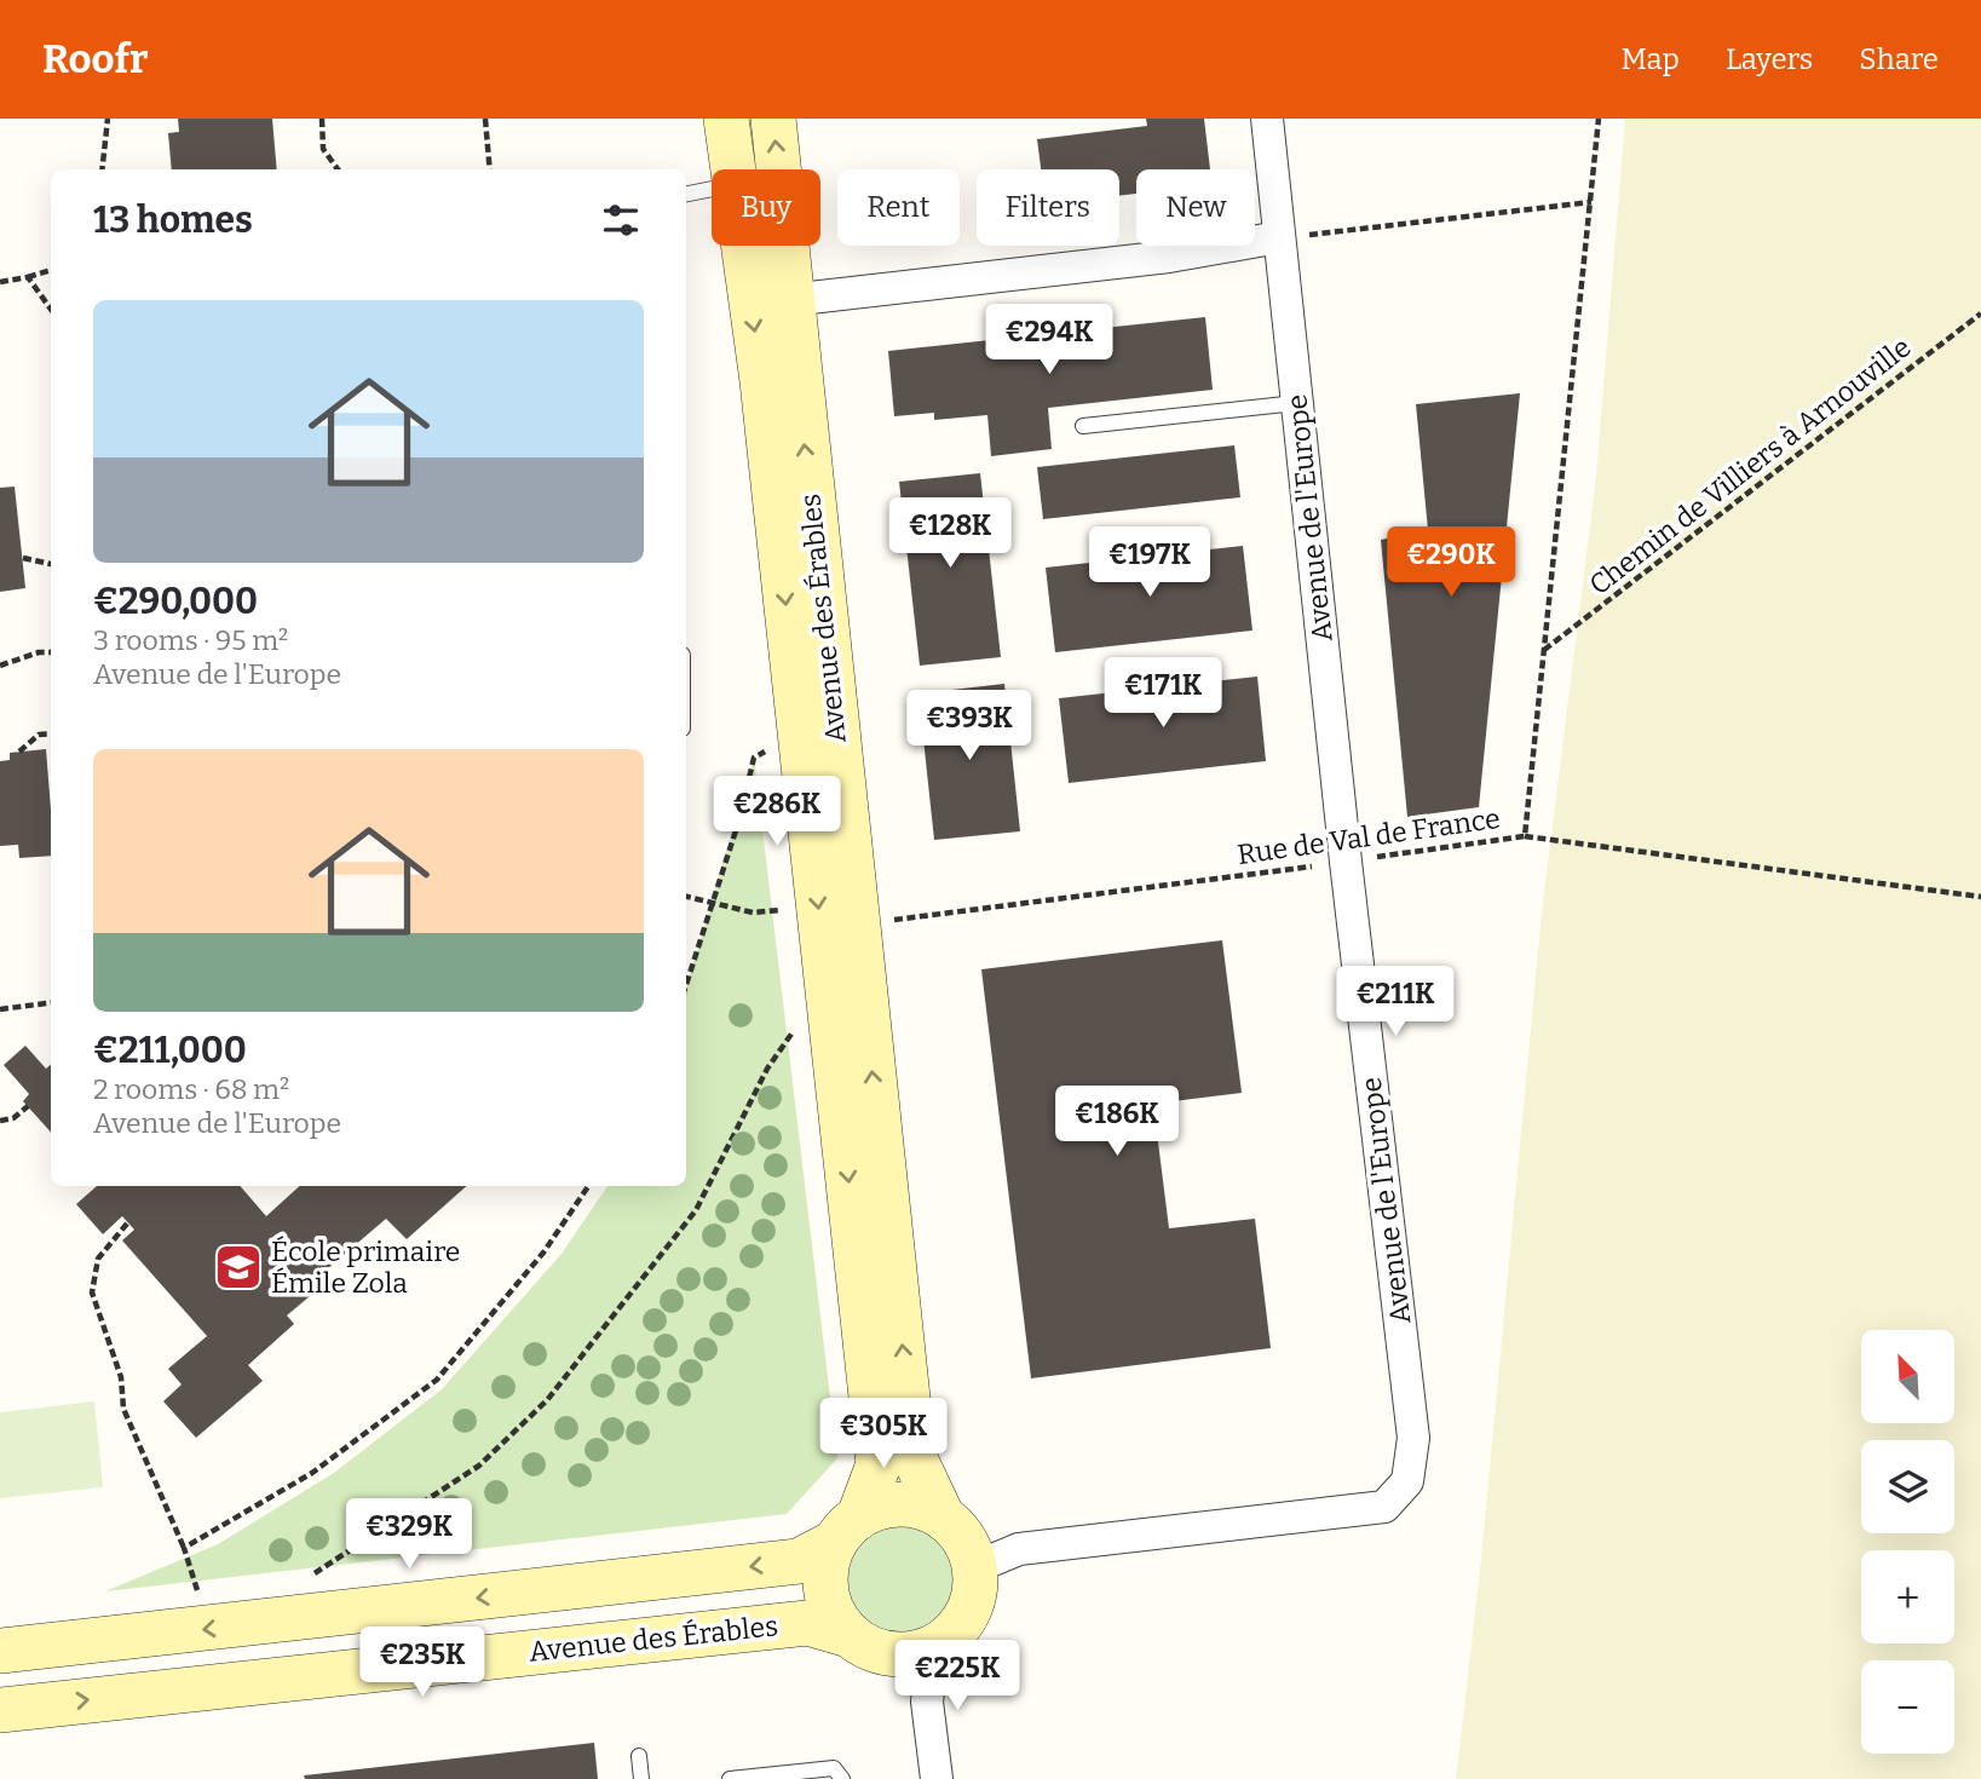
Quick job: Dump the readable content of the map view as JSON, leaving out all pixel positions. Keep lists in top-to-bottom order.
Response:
{
  "streets": {
    "main road": ["Avenue des Érables"],
    "street": ["Avenue de l'Europe"],
    "path": ["Chemin de Villiers à Arnouville", "Rue de Val de France"]
  },
  "crossings": [
    ["Chemin de Villiers à Arnouville", "Rue de Val de France"],
    ["Avenue de l'Europe", "Avenue des Érables"],
    ["Avenue de l'Europe", "Rue de Val de France"],
    ["Avenue des Érables", "Rue de Val de France"]
  ],
  "places": {
    "school or university": ["École primaire Émile Zola"]
  },
  "north": "top left",
  "page": {
    "header": "Roofr",
    "nav": ["Map", "Layers", "Share"],
    "chip": [
      "Buy",
      "Rent",
      "Filters",
      "New"
    ],
    "heading": "13 homes",
    "list": [
      {
        "name": "€290,000",
        "note": "3 rooms · 95 m² · Avenue de l'Europe"
      },
      {
        "name": "€211,000",
        "note": "2 rooms · 68 m² · Avenue de l'Europe"
      }
    ],
    "price": [
      "€294K",
      "€128K",
      "€197K",
      "€290K",
      "€171K",
      "€393K",
      "€286K",
      "€211K",
      "€186K",
      "€305K",
      "€329K",
      "€235K",
      "€225K"
    ],
    "map_buttons": ["+", "−"]
  }
}
